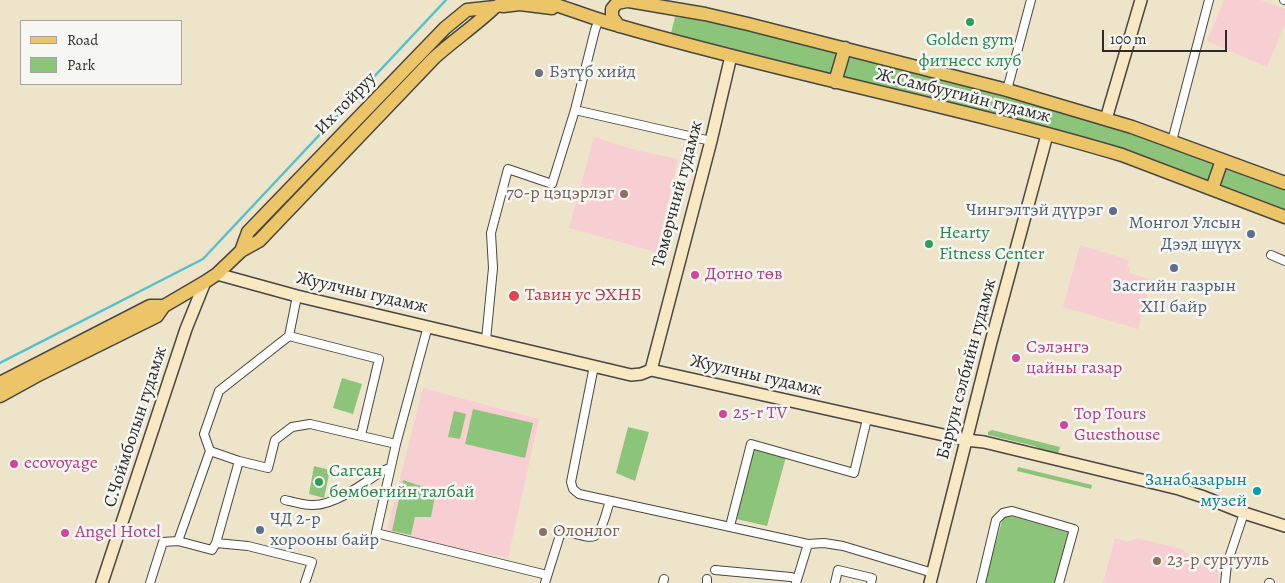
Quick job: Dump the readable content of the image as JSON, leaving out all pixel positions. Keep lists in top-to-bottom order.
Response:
{
  "streets": {
    "main road": [
      "Ж.Самбуугийн гудамж",
      "Их тойруу",
      "Төмөрчний гудамж",
      "Жуулчны гудамж",
      "Баруун сэлбийн гудамж",
      "С.Чоймболын гудамж"
    ]
  },
  "crossings": [
    ["Ж.Самбуугийн гудамж", "Төмөрчний гудамж"],
    ["Ж.Самбуугийн гудамж", "Баруун сэлбийн гудамж"],
    ["Их тойруу", "Жуулчны гудамж"],
    ["Их тойруу", "С.Чоймболын гудамж"],
    ["Төмөрчний гудамж", "Жуулчны гудамж"],
    ["Жуулчны гудамж", "Баруун сэлбийн гудамж"]
  ],
  "places": [
    "Golden gym фитнесс клуб",
    "Бэтүб хийд",
    "70-р цэцэрлэг",
    "Чингэлтэй дүүрэг",
    "Монгол Улсын Дээд шүүх",
    "Hearty Fitness Center",
    "Засгийн газрын XII байр",
    "Дотно төв",
    "Тавин ус ЭХНБ",
    "Сэлэнгэ цайны газар",
    "25-r TV",
    "Top Tours Guesthouse",
    "ecovoyage",
    "Сагсан бөмбөгийн талбай",
    "Занабазарын музей",
    "ЧД 2-р хорооны байр",
    "Олонлог",
    "Angel Hotel",
    "23-р сургууль"
  ],
  "legend": ["Road", "Park"],
  "scale_bar": "100 m"
}
